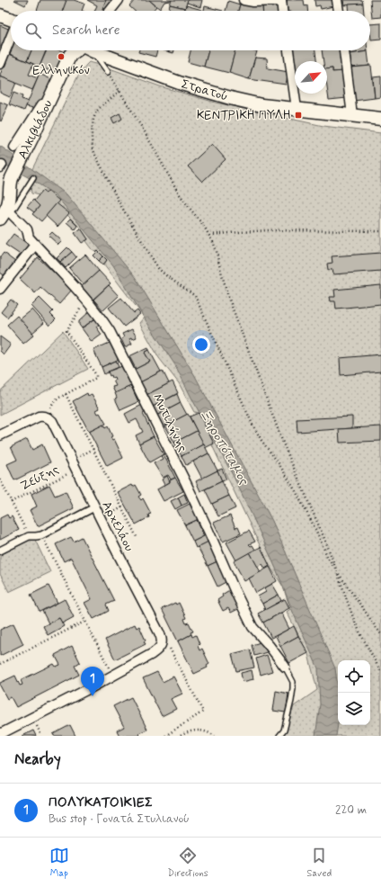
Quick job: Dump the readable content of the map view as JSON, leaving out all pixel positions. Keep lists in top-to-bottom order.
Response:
{
  "streets": {
    "main road": ["Στρατού", "Αλκιβιάδου"],
    "street": ["Μυτιλήνης", "Αρχελάου"],
    "path": ["Ζεύξης"]
  },
  "crossings": [
    ["Αλκιβιάδου", "Μυτιλήνης"],
    ["Ζεύξης", "Αρχελάου"]
  ],
  "water": ["Ξηροπόταμος"],
  "places": {
    "other": ["Ελληνικόν"],
    "transit": ["ΚΕΝΤΡΙΚΗ ΠΥΛΗ"]
  },
  "north": "top right",
  "page": {
    "search": "Search here",
    "pins": "1",
    "heading": "Nearby",
    "list": [
      {
        "mark": "1",
        "name": "ΠΟΛΥΚΑΤΟΙΚΙΕΣ",
        "note": "Bus stop · Γονατά Στυλιανού",
        "value": "220 m"
      }
    ],
    "nav": ["Map", "Directions", "Saved"]
  }
}
